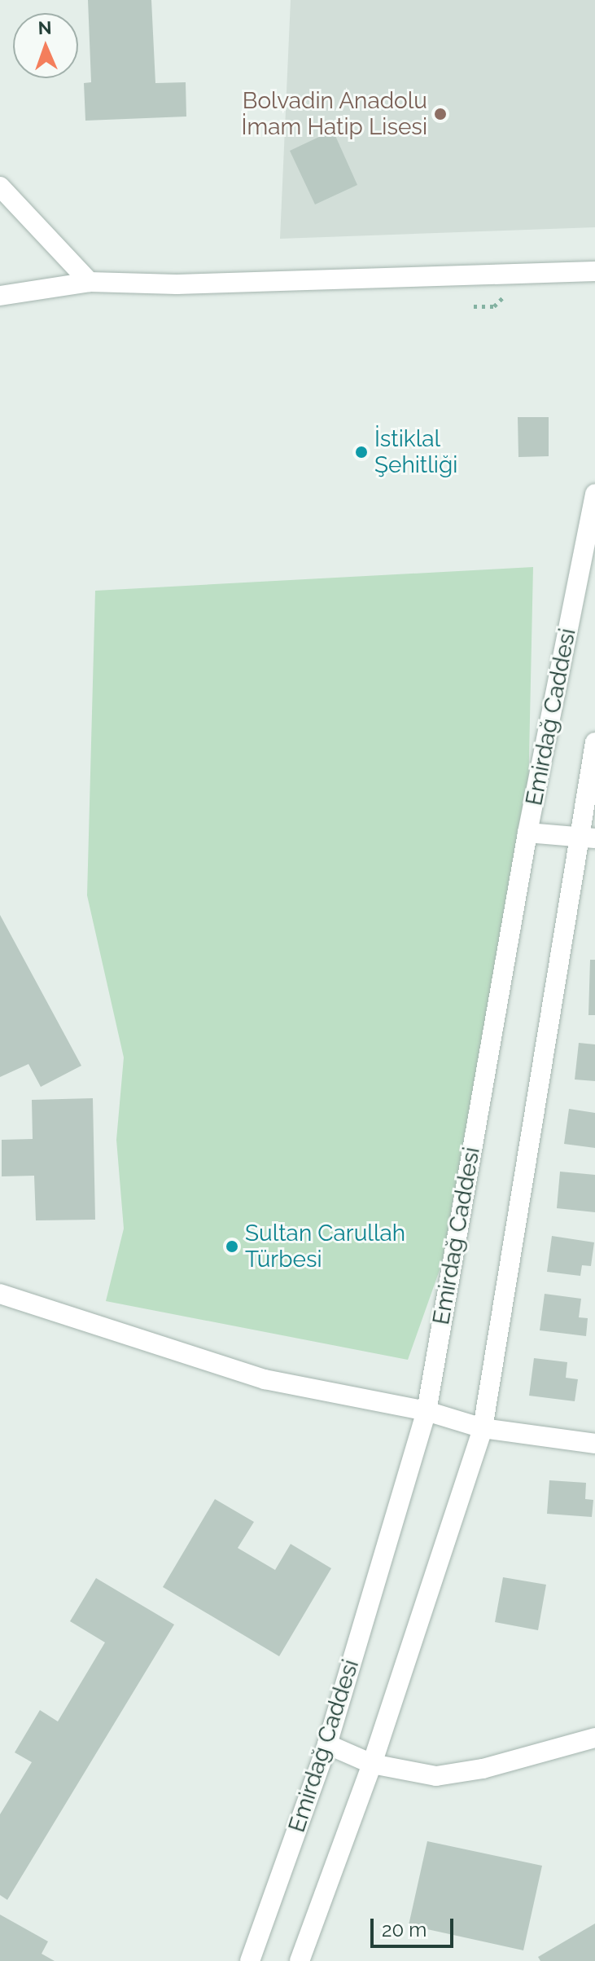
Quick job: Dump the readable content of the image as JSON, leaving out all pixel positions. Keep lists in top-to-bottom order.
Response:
{
  "streets": {
    "main road": ["Emirdağ Caddesi"]
  },
  "places": ["Bolvadin Anadolu İmam Hatip Lisesi", "İstiklal Şehitliği", "Sultan Carullah Türbesi"],
  "scale_bar": "20 m",
  "north": "top"
}
